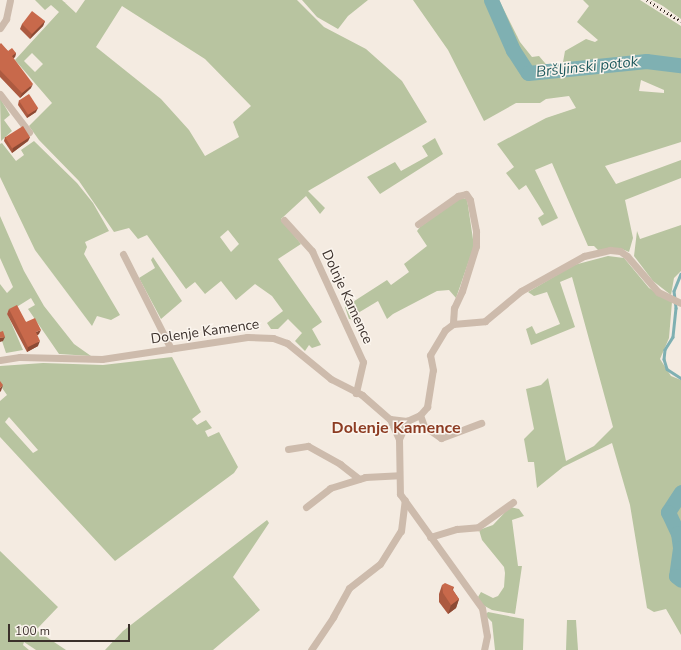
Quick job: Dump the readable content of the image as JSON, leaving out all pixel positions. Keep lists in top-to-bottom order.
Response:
{
  "streets": {
    "street": ["Dolnje Kamence", "Dolenje Kamence"]
  },
  "crossings": [
    ["Dolnje Kamence", "Dolenje Kamence"]
  ],
  "districts": ["Dolenje Kamence"],
  "water": ["Bršljinski potok"],
  "scale_bar": "100 m"
}
